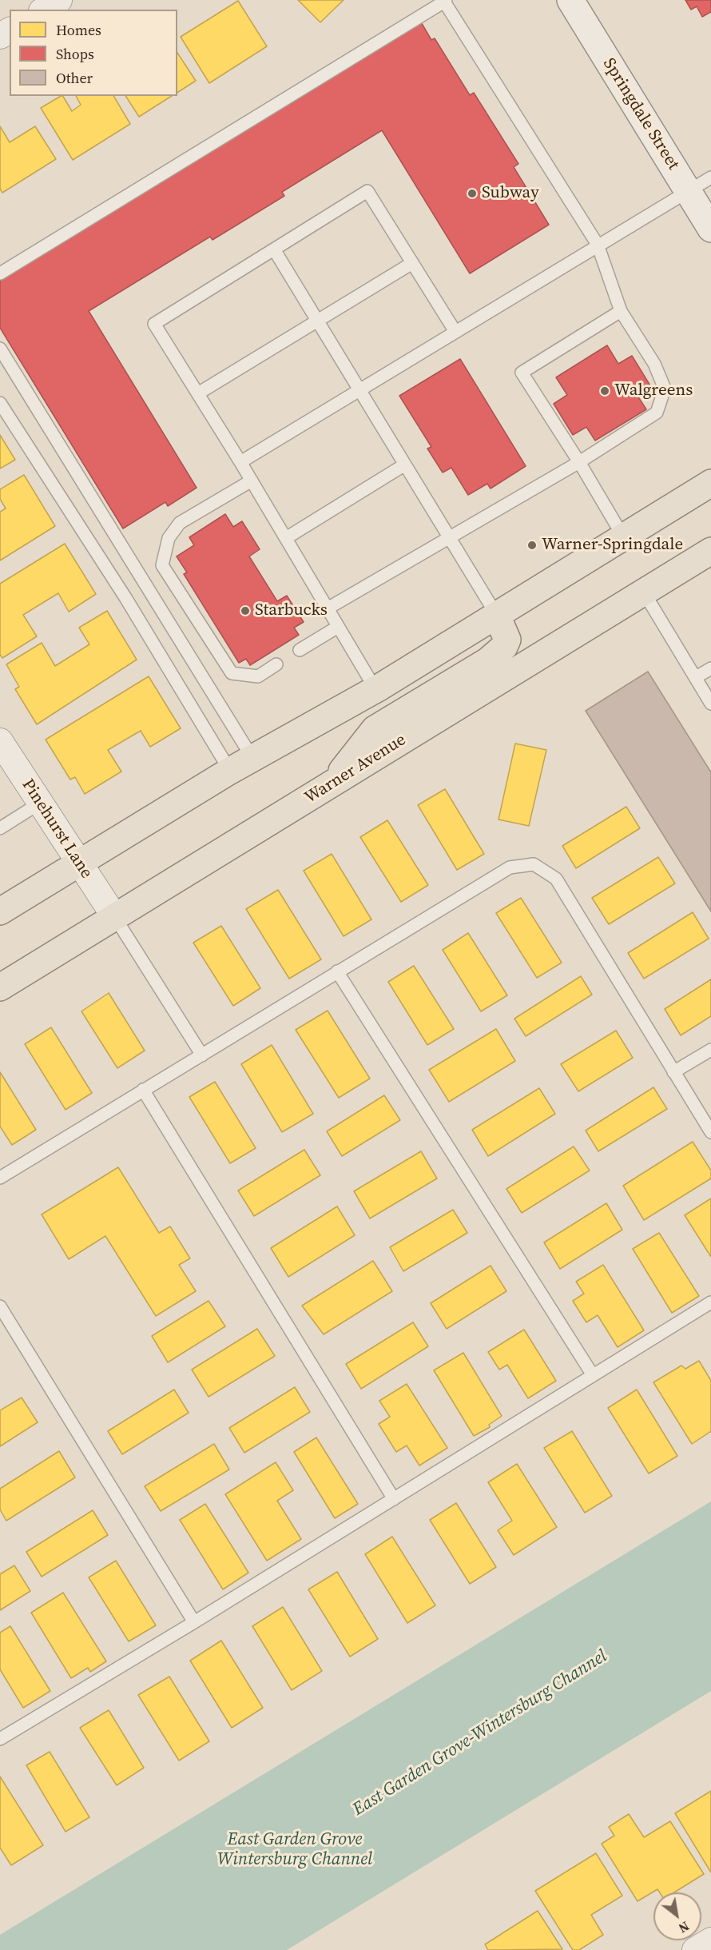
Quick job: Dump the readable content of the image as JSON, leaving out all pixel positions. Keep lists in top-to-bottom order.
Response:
{
  "streets": {
    "main road": ["Warner Avenue"],
    "street": ["Springdale Street", "Pinehurst Lane"]
  },
  "crossings": [
    ["Warner Avenue", "Pinehurst Lane"]
  ],
  "water": ["East Garden Grove-Wintersburg Channel", "East Garden Grove Wintersburg Channel"],
  "places": [
    "Subway",
    "Walgreens",
    "Warner-Springdale",
    "Starbucks"
  ],
  "legend": ["Homes", "Shops", "Other"],
  "north": "bottom right"
}
